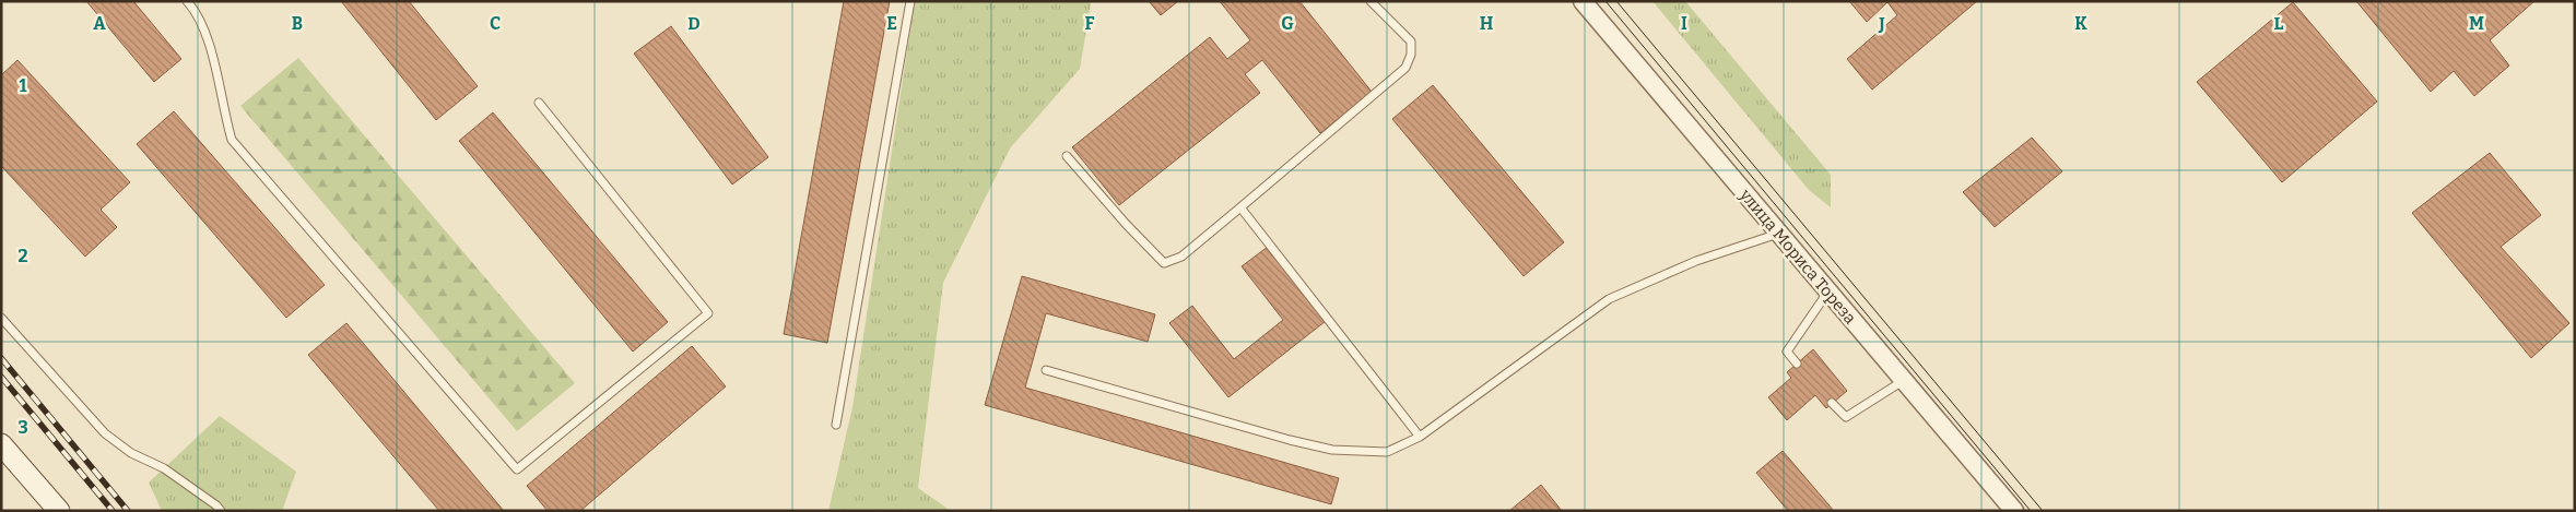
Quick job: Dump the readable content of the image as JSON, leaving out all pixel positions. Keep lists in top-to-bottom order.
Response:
{
  "streets": {
    "street": ["улица Мориса Тореза"]
  },
  "grid": {
    "columns": [
      "A",
      "B",
      "C",
      "D",
      "E",
      "F",
      "G",
      "H",
      "I",
      "J",
      "K",
      "L",
      "M"
    ],
    "rows": ["1", "2", "3"]
  }
}
